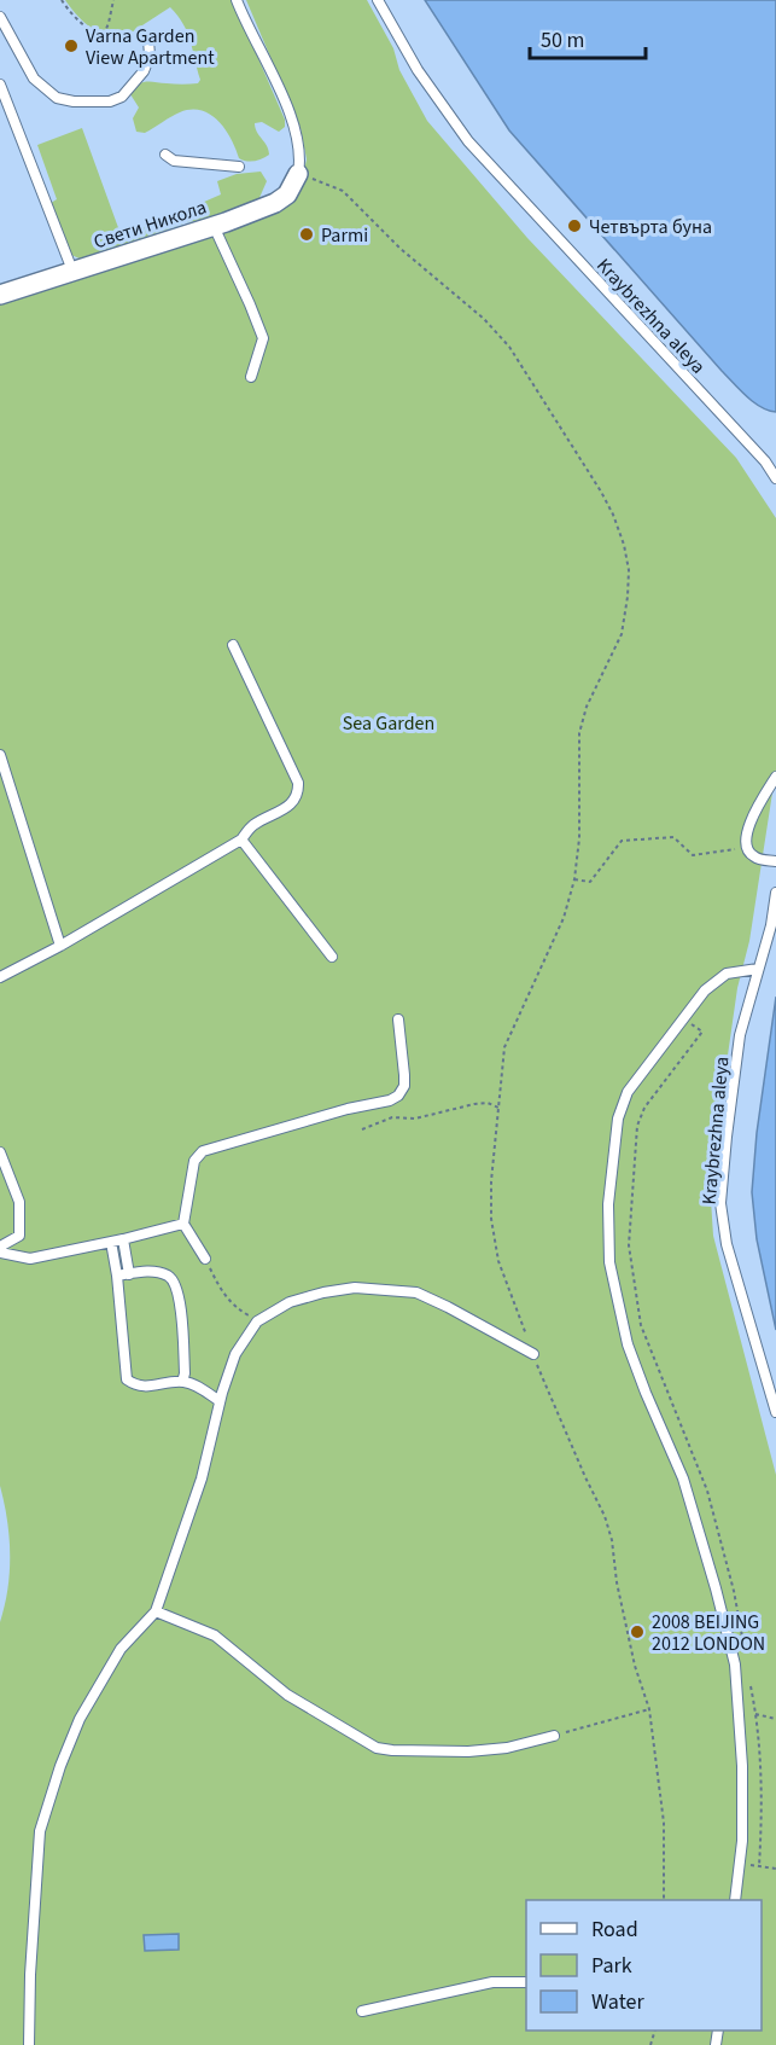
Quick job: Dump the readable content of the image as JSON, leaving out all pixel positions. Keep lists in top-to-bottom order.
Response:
{
  "streets": {
    "street": ["Свети Никола"],
    "lane": ["Kraybrezhna aleya"]
  },
  "parks": ["Sea Garden"],
  "places": [
    "Varna Garden View Apartment",
    "Четвърта буна",
    "Parmi",
    "2008 BEIJING 2012 LONDON"
  ],
  "legend": ["Road", "Park", "Water"],
  "scale_bar": "50 m"
}
